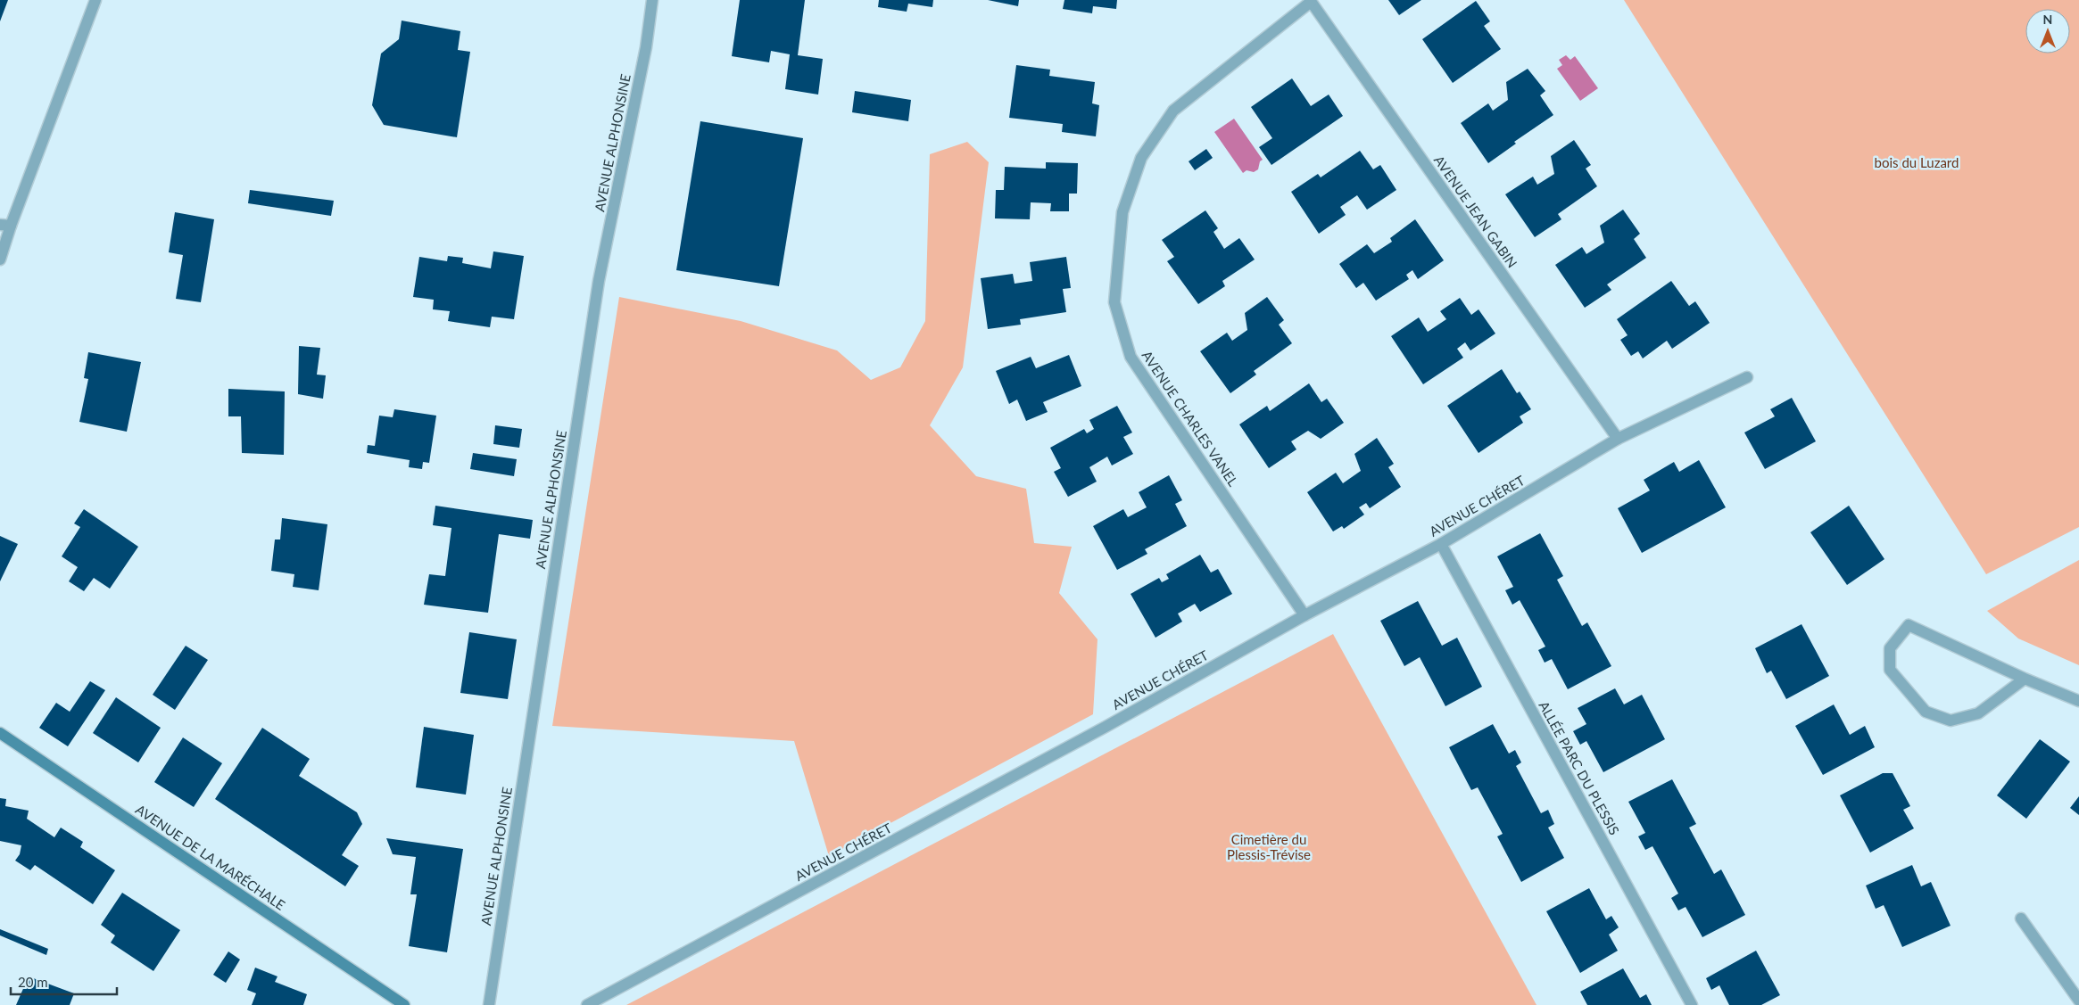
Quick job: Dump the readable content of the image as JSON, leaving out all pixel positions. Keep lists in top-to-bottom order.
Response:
{
  "streets": {
    "street": [
      "AVENUE ALPHONSINE",
      "AVENUE JEAN GABIN",
      "AVENUE CHARLES VANEL",
      "AVENUE CHÉRET",
      "ALLÉE PARC DU PLESSIS",
      "AVENUE DE LA MARÉCHALE"
    ]
  },
  "crossings": [
    ["AVENUE JEAN GABIN", "AVENUE CHARLES VANEL"],
    ["AVENUE JEAN GABIN", "AVENUE CHÉRET"],
    ["AVENUE CHARLES VANEL", "AVENUE CHÉRET"],
    ["AVENUE CHÉRET", "ALLÉE PARC DU PLESSIS"]
  ],
  "parks": ["bois du Luzard", "Cimetière du Plessis-Trévise"],
  "scale_bar": "20 m",
  "north": "top"
}
